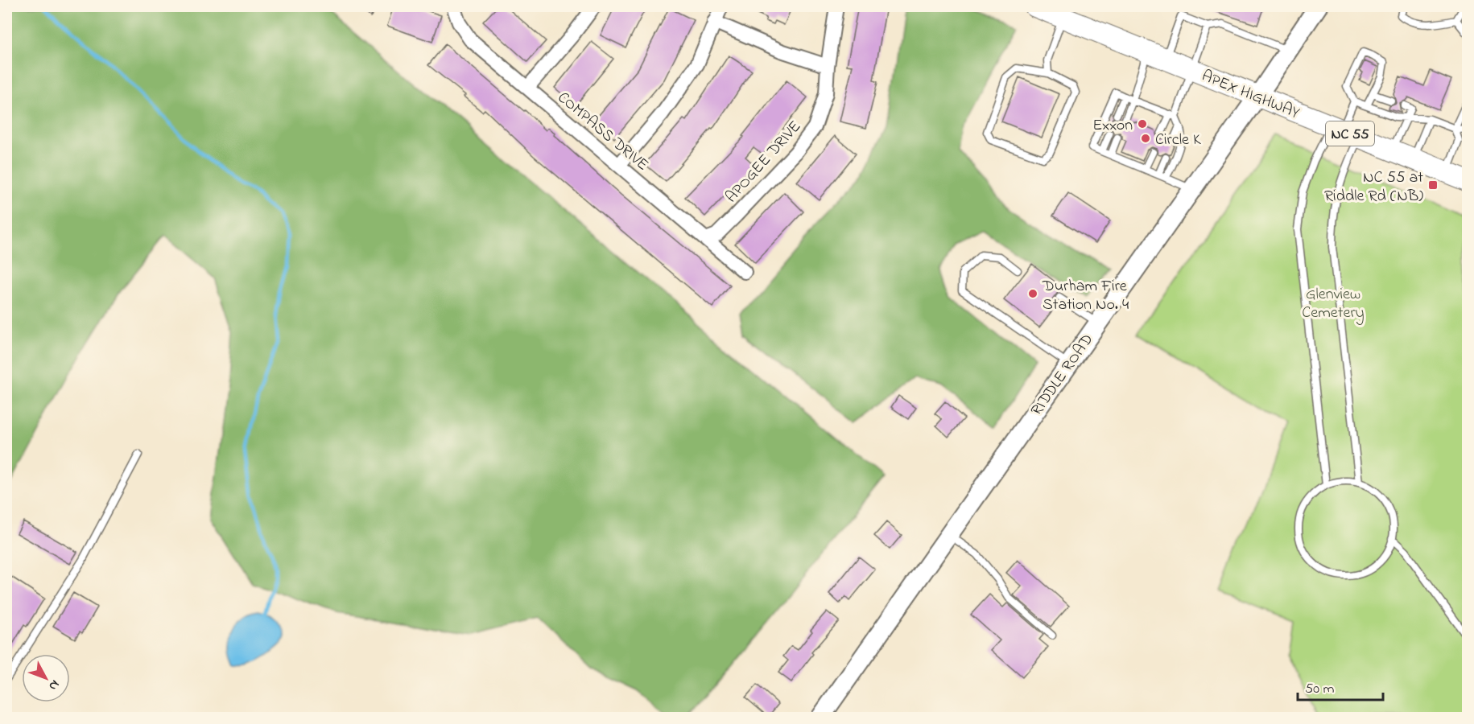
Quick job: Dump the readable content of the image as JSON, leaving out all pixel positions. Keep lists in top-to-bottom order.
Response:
{
  "streets": {
    "main road": ["APEX HIGHWAY", "NC 55", "RIDDLE ROAD"],
    "street": ["COMPASS DRIVE", "APOGEE DRIVE"]
  },
  "crossings": [
    ["APEX HIGHWAY", "RIDDLE ROAD"],
    ["COMPASS DRIVE", "APOGEE DRIVE"]
  ],
  "parks": ["Glenview Cemetery"],
  "places": {
    "other": ["Exxon", "Circle K", "Durham Fire Station No. 4"],
    "transit": ["NC 55 at Riddle Rd (NB)"]
  },
  "scale_bar": "50 m",
  "north": "bottom right"
}
